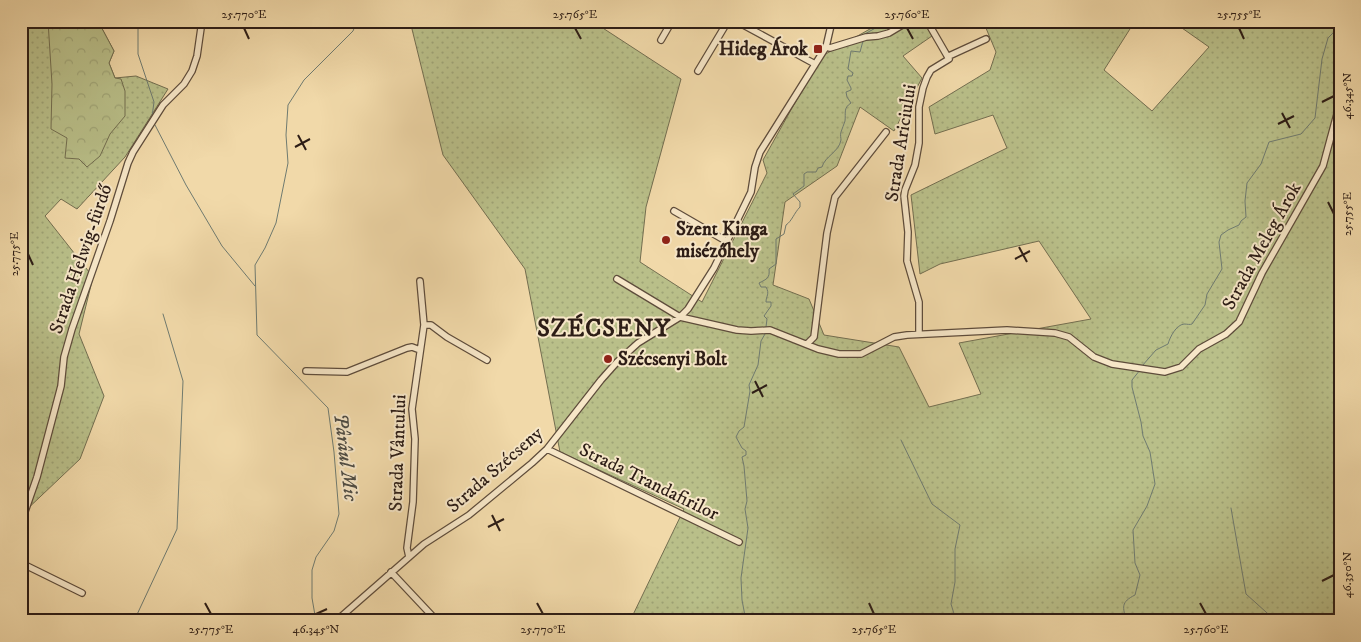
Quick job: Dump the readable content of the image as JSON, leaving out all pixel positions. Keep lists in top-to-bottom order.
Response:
{
  "streets": {
    "street": [
      "Strada Ariciului",
      "Strada Meleg Árok",
      "Strada Helwig-fürdő",
      "Strada Vântului",
      "Strada Szécseny",
      "Strada Trandafirilor"
    ]
  },
  "crossings": [
    ["Strada Ariciului", "Strada Meleg Árok"],
    ["Strada Meleg Árok", "Strada Szécseny"],
    ["Strada Vântului", "Strada Szécseny"],
    ["Strada Szécseny", "Strada Trandafirilor"]
  ],
  "districts": ["SZÉCSENY"],
  "water": ["Pârâul Mic"],
  "places": {
    "transit": ["Hideg Árok"],
    "other": ["Szent Kinga misézőhely", "Szécsenyi Bolt"]
  },
  "coordinates": [
    "25.770°E",
    "25.765°E",
    "25.760°E",
    "25.755°E",
    "46.345°N",
    "25.775°E",
    "46.350°N"
  ]
}
